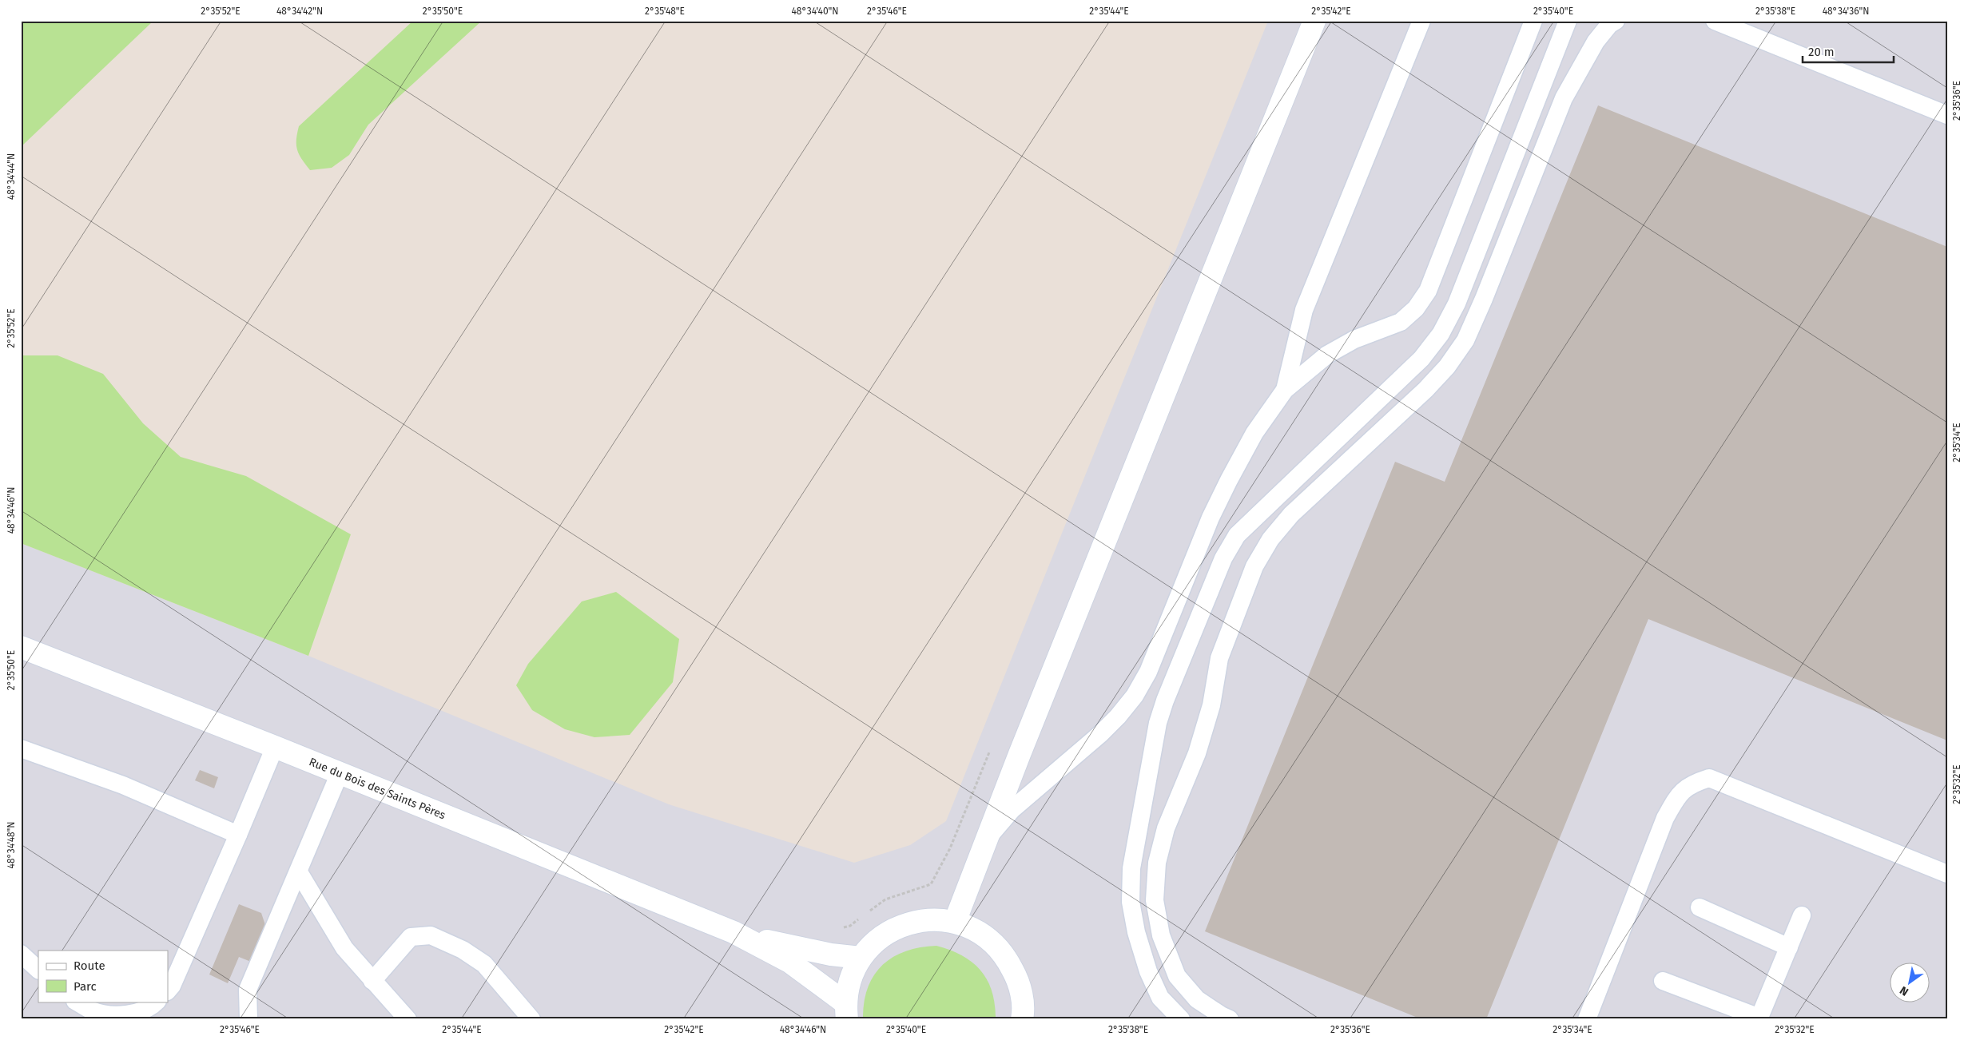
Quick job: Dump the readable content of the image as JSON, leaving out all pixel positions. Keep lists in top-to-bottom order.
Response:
{
  "streets": {
    "street": ["Rue du Bois des Saints Pères"]
  },
  "legend": ["Route", "Parc"],
  "scale_bar": "20 m",
  "north": "bottom left",
  "coordinates": [
    "2°35'52\"E",
    "48°34'42\"N",
    "2°35'50\"E",
    "2°35'48\"E",
    "48°34'40\"N",
    "2°35'46\"E",
    "2°35'44\"E",
    "2°35'42\"E",
    "2°35'40\"E",
    "2°35'38\"E",
    "48°34'36\"N",
    "2°35'36\"E",
    "48°34'44\"N",
    "2°35'34\"E",
    "48°34'46\"N",
    "2°35'32\"E",
    "48°34'48\"N"
  ]
}
